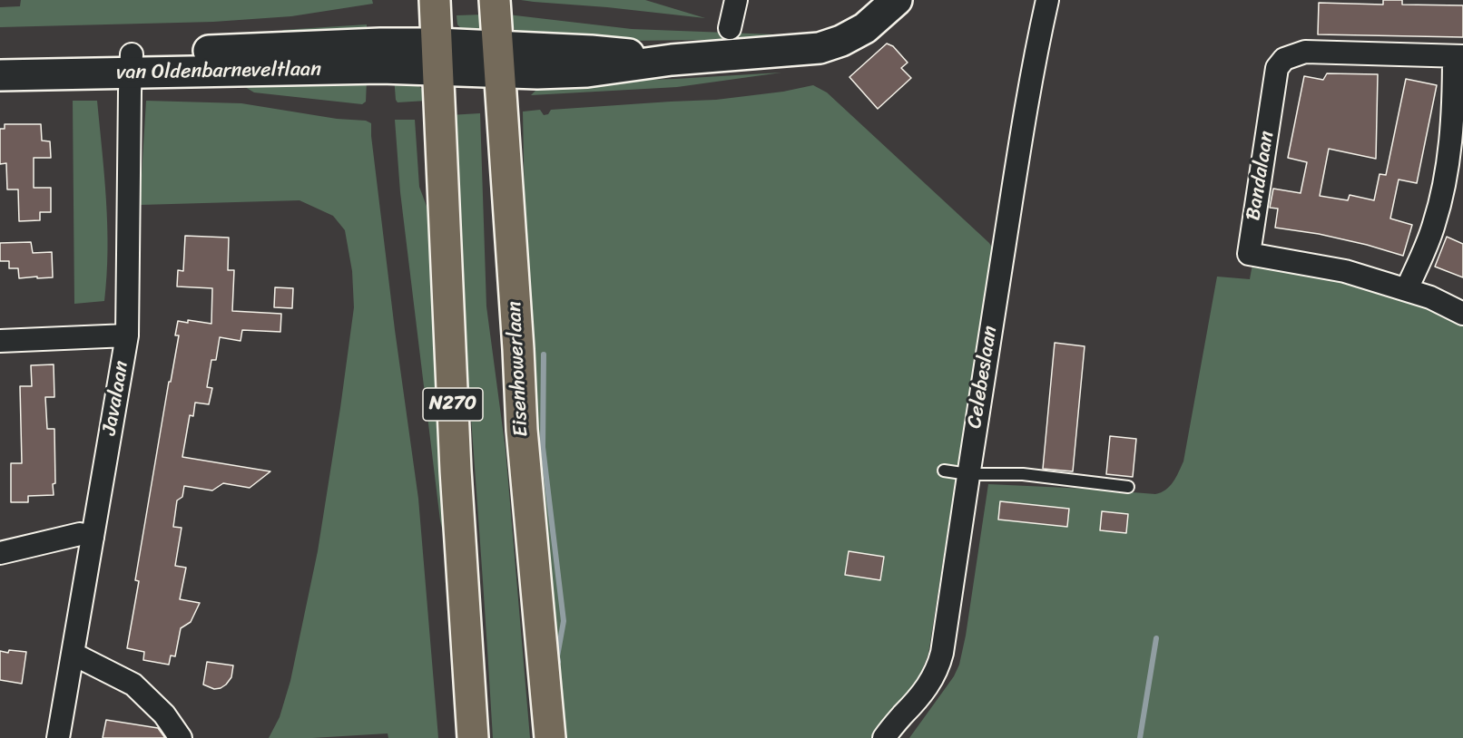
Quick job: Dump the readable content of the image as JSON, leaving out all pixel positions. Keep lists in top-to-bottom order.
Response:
{
  "streets": {
    "main road": ["van Oldenbarneveltlaan", "Eisenhowerlaan", "N270"],
    "street": ["Bandalaan", "Celebeslaan", "Javalaan"]
  },
  "crossings": [
    ["van Oldenbarneveltlaan", "Eisenhowerlaan"],
    ["van Oldenbarneveltlaan", "Javalaan"],
    ["van Oldenbarneveltlaan", "N270"]
  ]
}
